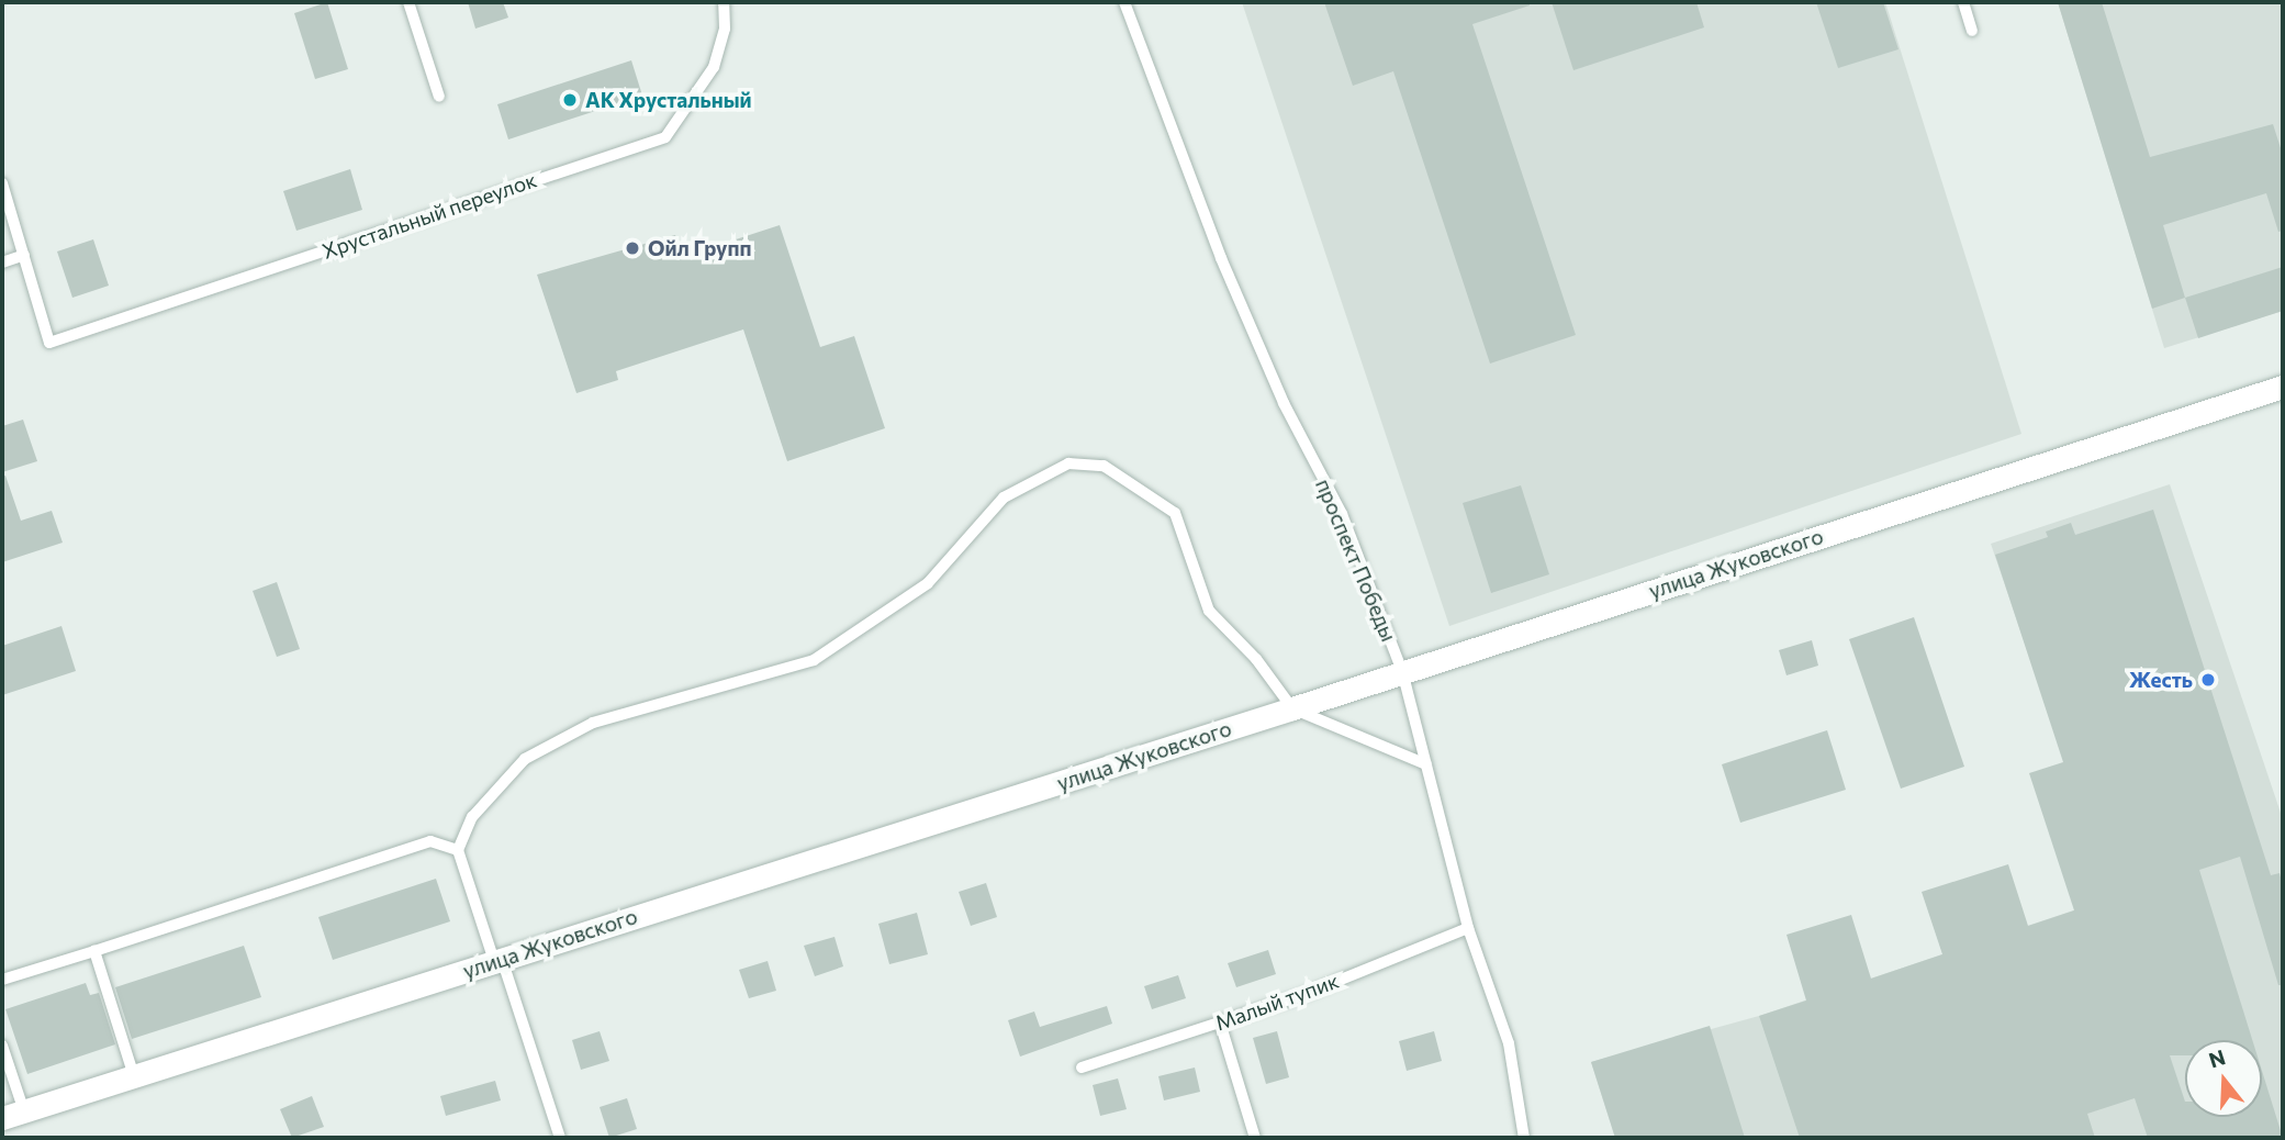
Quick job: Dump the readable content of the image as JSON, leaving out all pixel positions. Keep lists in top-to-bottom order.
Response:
{
  "streets": {
    "street": ["улица Жуковского"],
    "lane": ["Хрустальный переулок", "проспект Победы", "Малый тупик"]
  },
  "crossings": [
    ["проспект Победы", "улица Жуковского"],
    ["проспект Победы", "Малый тупик"]
  ],
  "places": ["АК Хрустальный", "Ойл Групп", "Жесть"],
  "north": "top"
}
